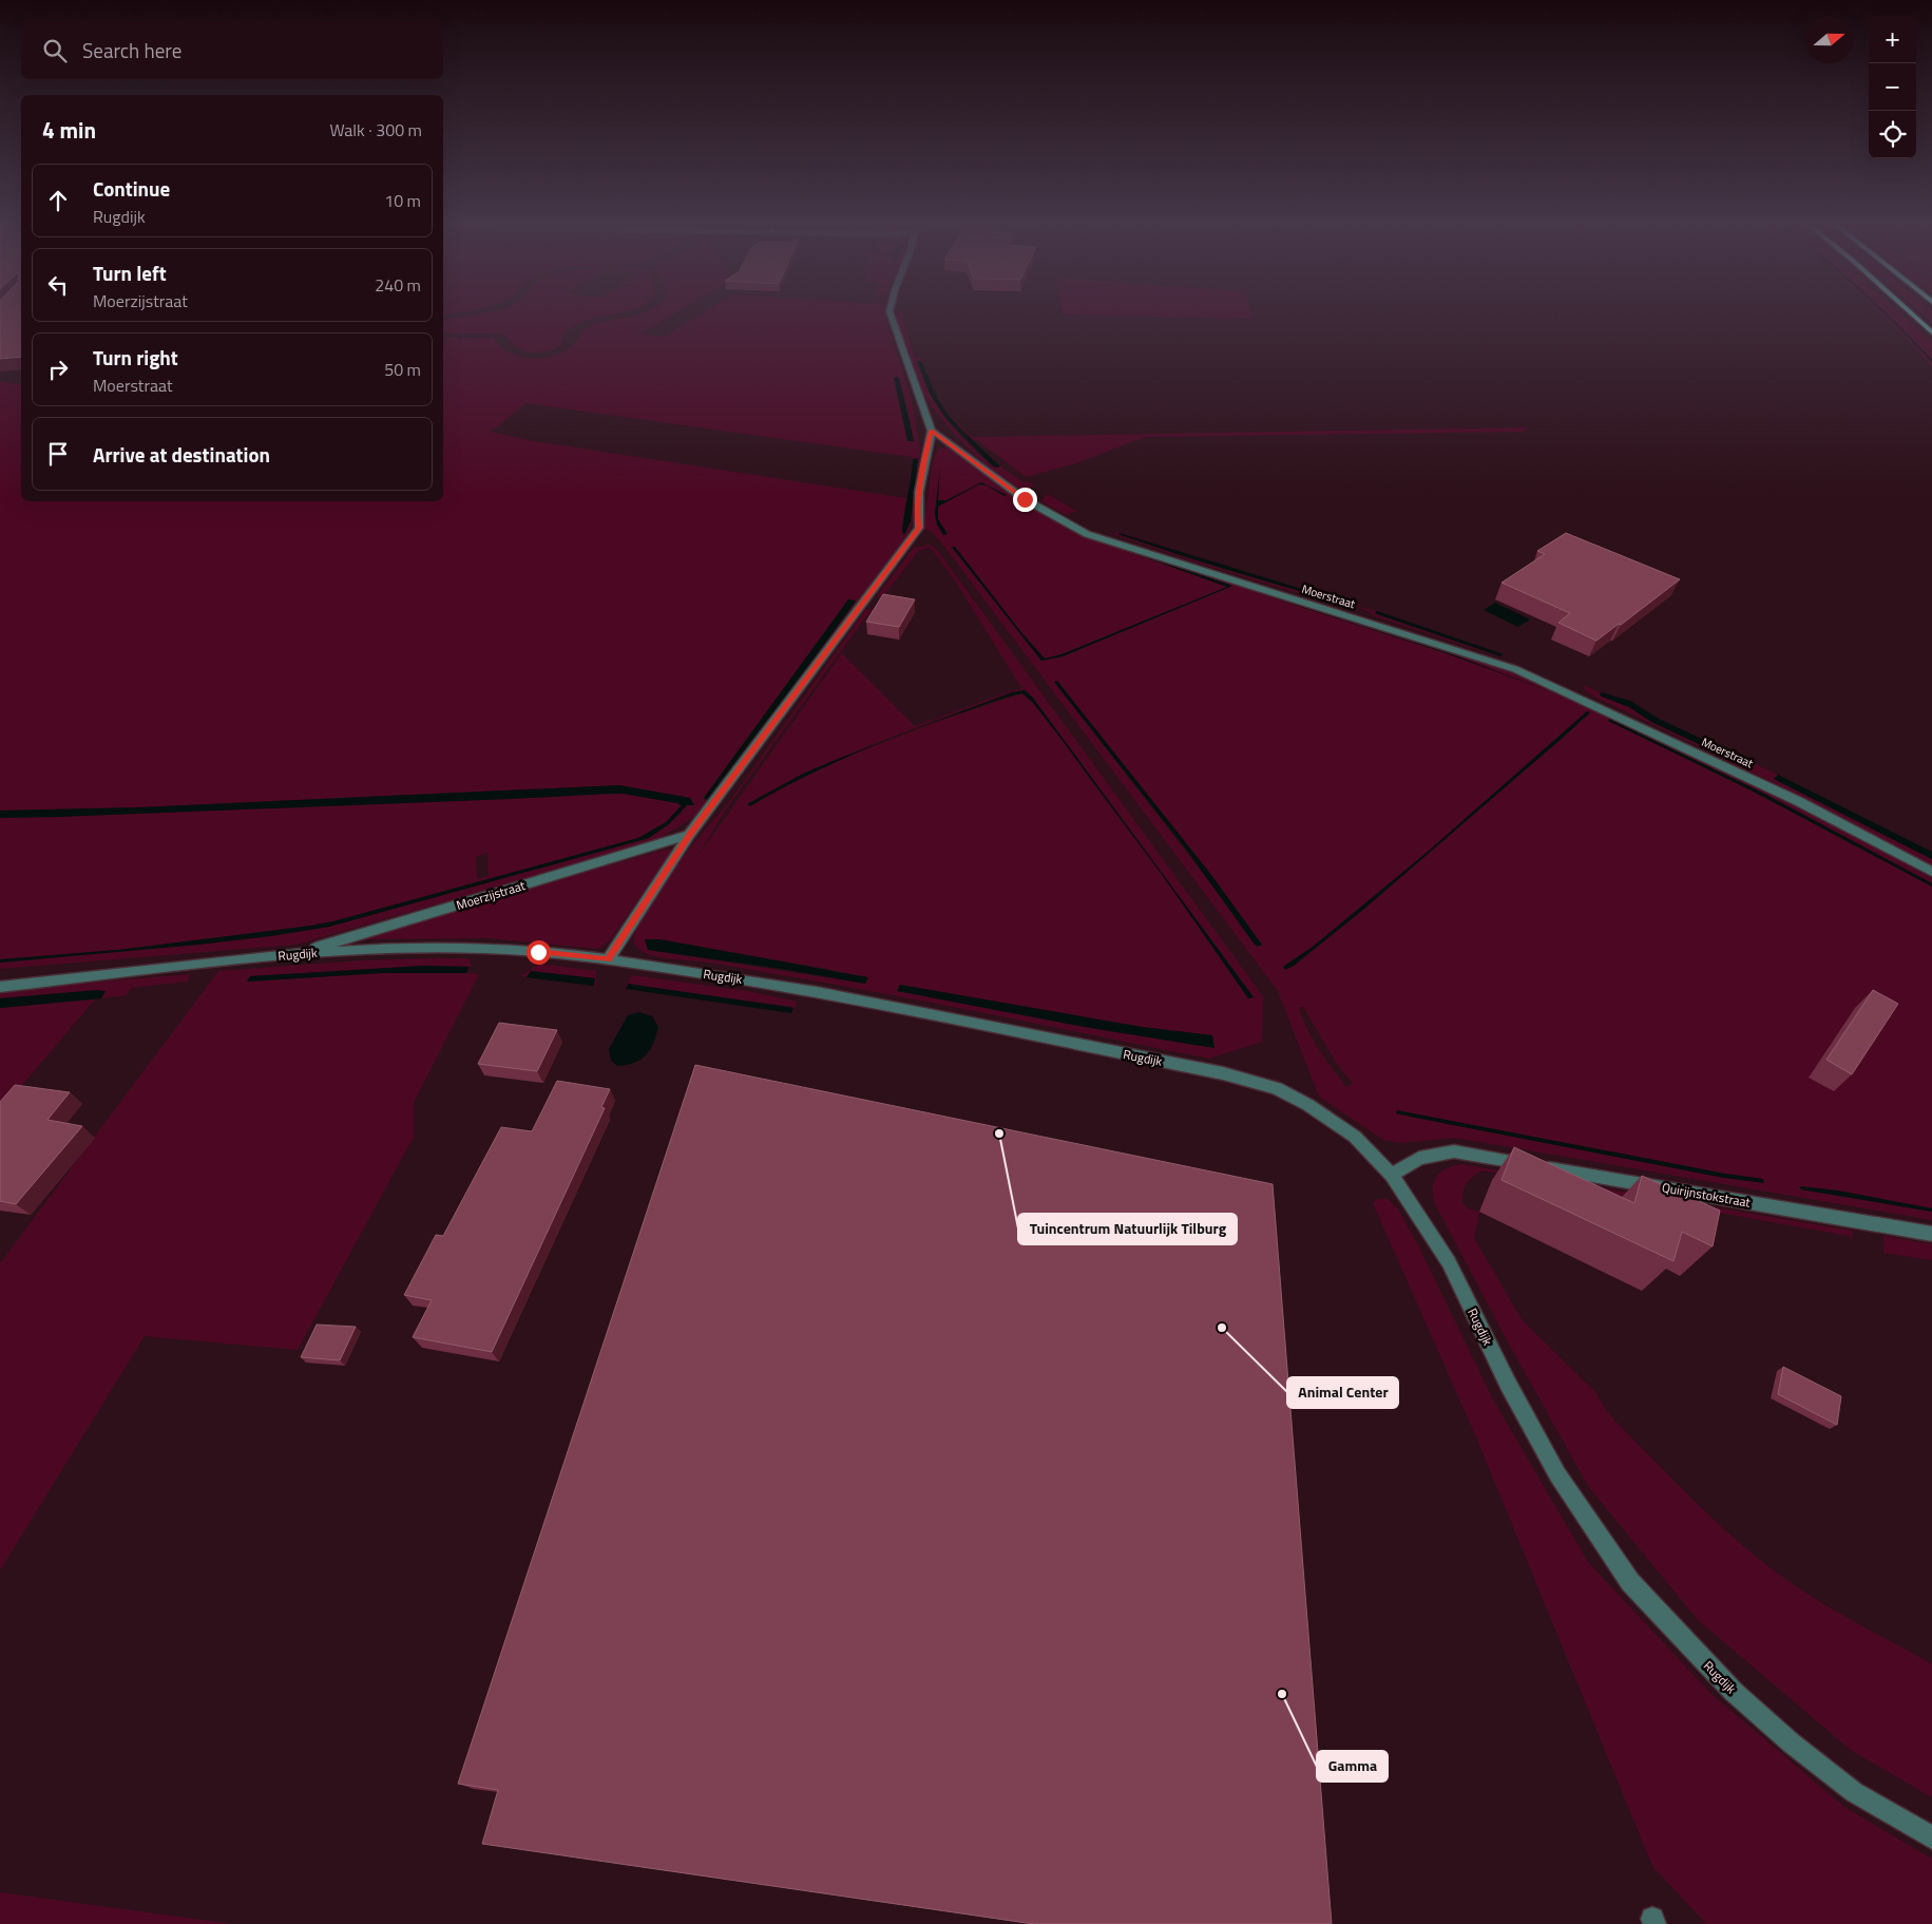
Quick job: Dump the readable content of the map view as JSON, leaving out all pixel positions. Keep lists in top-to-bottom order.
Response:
{
  "streets": {
    "street": [
      "Moerstraat",
      "Moerzijstraat",
      "Rugdijk",
      "Quirijnstokstraat"
    ]
  },
  "crossings": [
    ["Moerzijstraat", "Rugdijk"],
    ["Rugdijk", "Quirijnstokstraat"]
  ],
  "places": ["Tuincentrum Natuurlijk Tilburg", "Animal Center", "Gamma"],
  "north": "right",
  "page": {
    "map_buttons": ["+", "−"],
    "search": "Search here",
    "heading": ["4 min", "Walk · 300 m"],
    "list": [
      ["Continue", "Rugdijk", "10 m"],
      ["Turn left", "Moerzijstraat", "240 m"],
      ["Turn right", "Moerstraat", "50 m"],
      "Arrive at destination"
    ]
  }
}
